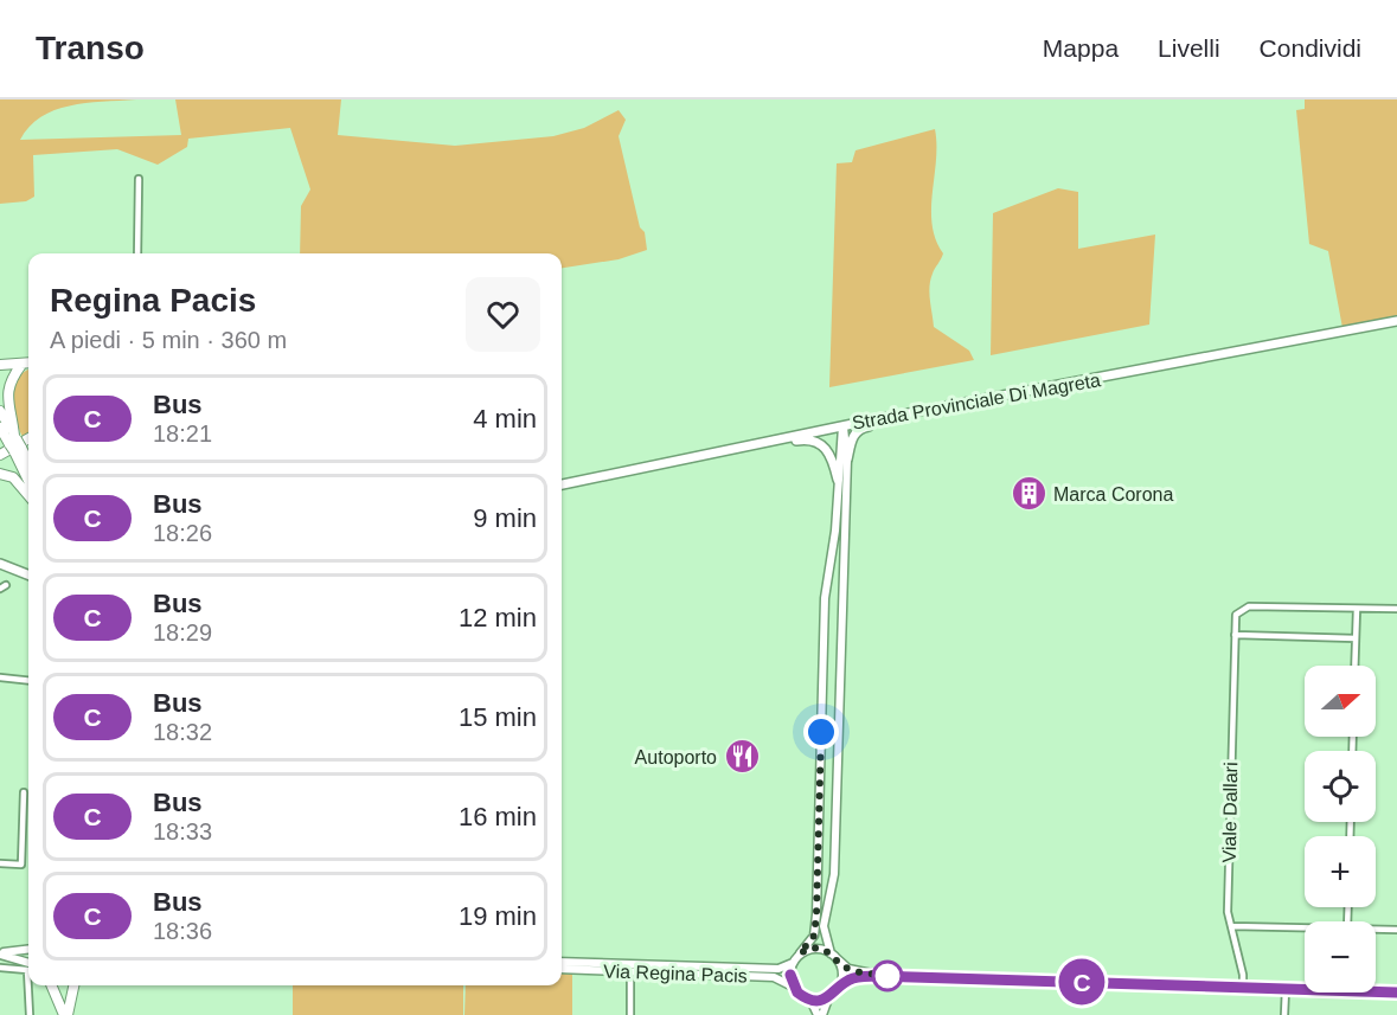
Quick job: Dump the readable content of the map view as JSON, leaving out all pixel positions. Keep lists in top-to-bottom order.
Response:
{
  "streets": {
    "main road": ["Strada Provinciale Di Magreta"],
    "street": ["Viale Dallari", "Via Regina Pacis"]
  },
  "places": {
    "building": ["Marca Corona"],
    "restaurant": ["Autoporto"]
  },
  "lines": ["bus line C"],
  "north": "right",
  "page": {
    "header": "Transo",
    "nav": ["Mappa", "Livelli", "Condividi"],
    "on_map": "C",
    "heading": ["Regina Pacis", "A piedi · 5 min · 360 m"],
    "list": [
      {
        "mark": "C",
        "name": "Bus",
        "note": "18:21",
        "value": "4 min"
      },
      {
        "mark": "C",
        "name": "Bus",
        "note": "18:26",
        "value": "9 min"
      },
      {
        "mark": "C",
        "name": "Bus",
        "note": "18:29",
        "value": "12 min"
      },
      {
        "mark": "C",
        "name": "Bus",
        "note": "18:32",
        "value": "15 min"
      },
      {
        "mark": "C",
        "name": "Bus",
        "note": "18:33",
        "value": "16 min"
      },
      {
        "mark": "C",
        "name": "Bus",
        "note": "18:36",
        "value": "19 min"
      }
    ],
    "map_buttons": ["+", "−"]
  }
}
